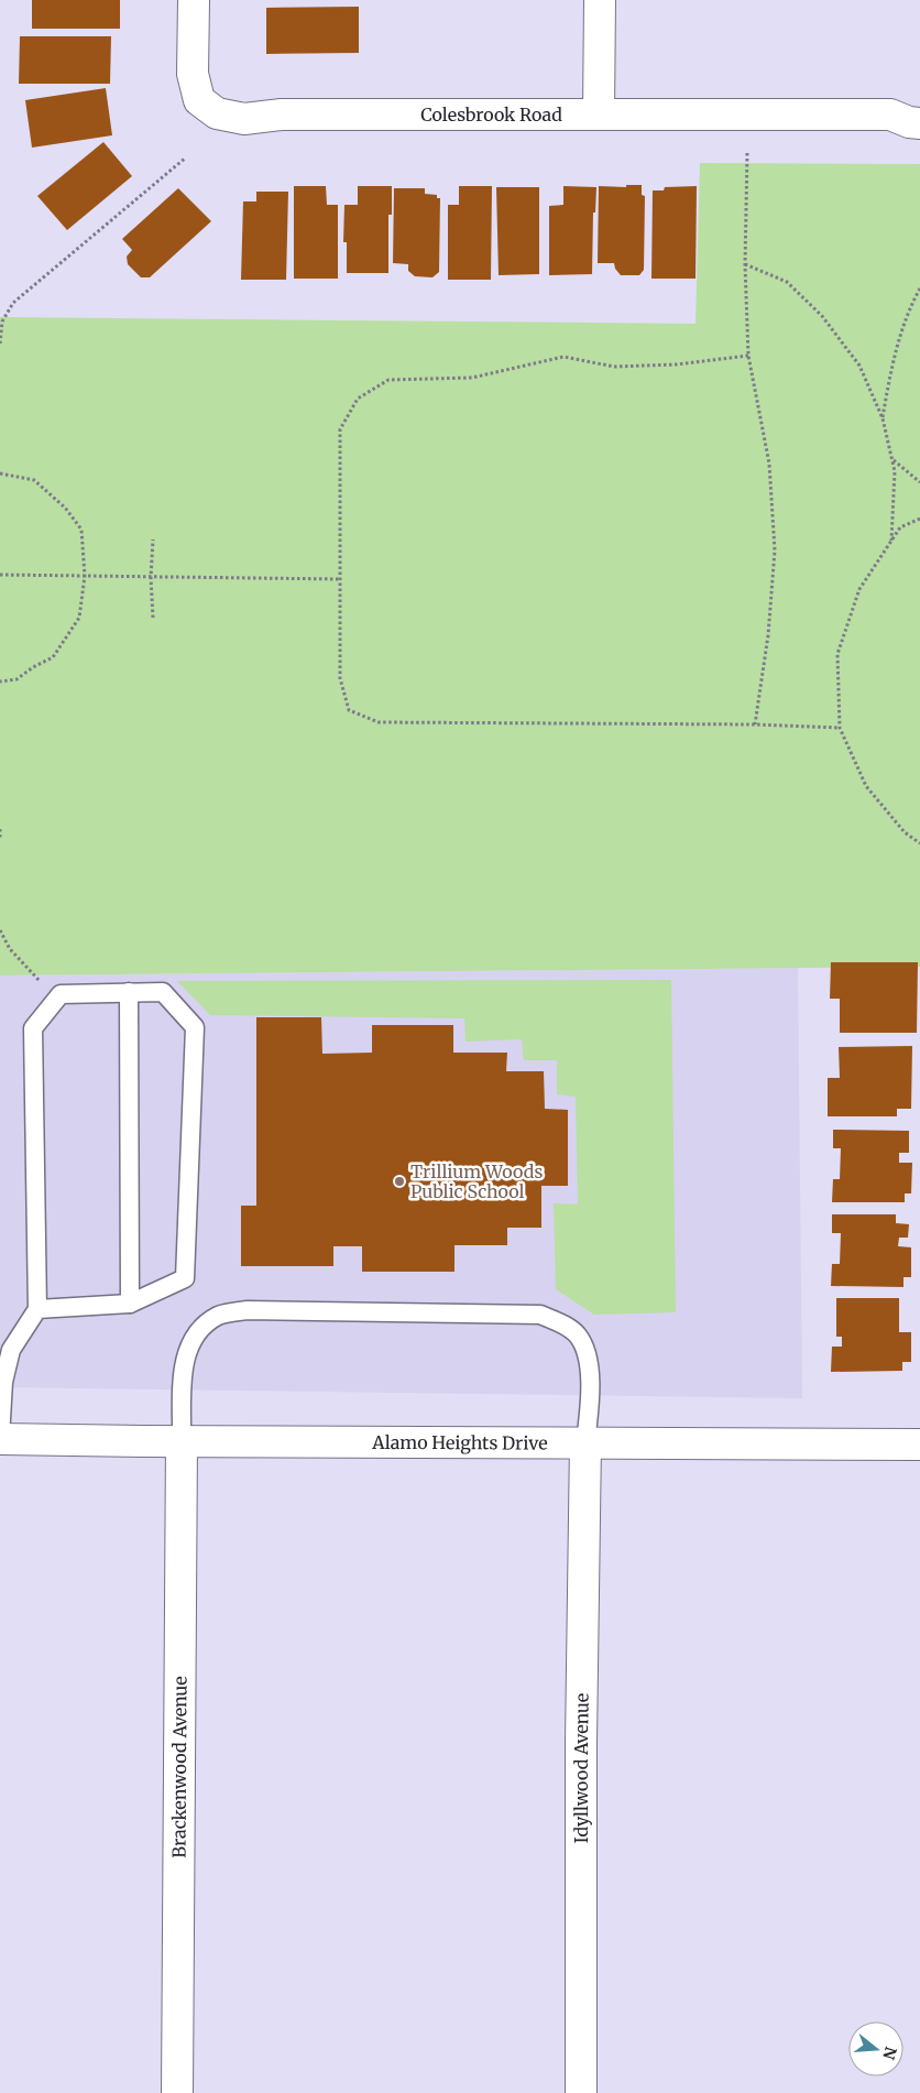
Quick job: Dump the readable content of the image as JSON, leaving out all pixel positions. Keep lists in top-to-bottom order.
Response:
{
  "streets": {
    "street": [
      "Colesbrook Road",
      "Alamo Heights Drive",
      "Brackenwood Avenue",
      "Idyllwood Avenue"
    ]
  },
  "crossings": [
    ["Alamo Heights Drive", "Brackenwood Avenue"],
    ["Alamo Heights Drive", "Idyllwood Avenue"]
  ],
  "places": ["Trillium Woods Public School"],
  "north": "right"
}
